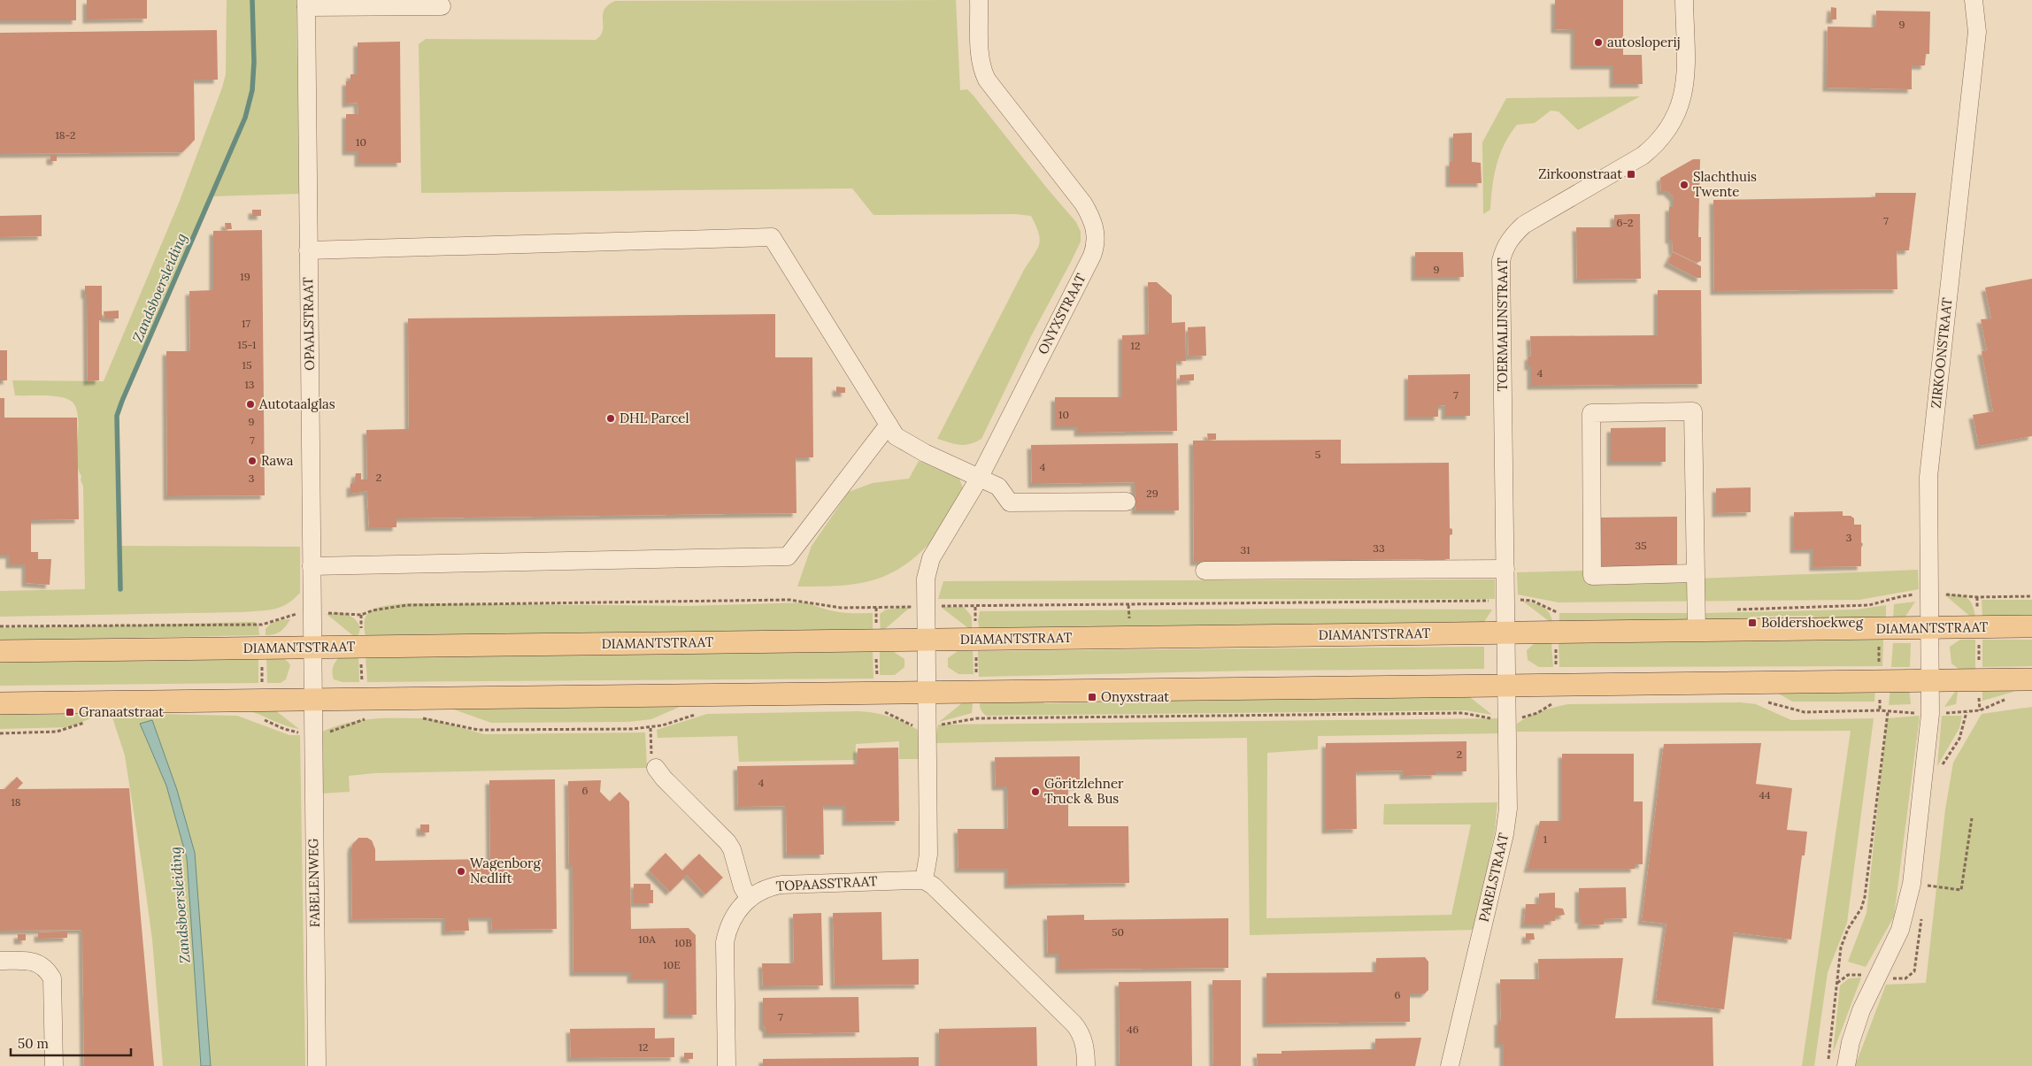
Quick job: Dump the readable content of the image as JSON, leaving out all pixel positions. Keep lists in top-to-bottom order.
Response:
{
  "streets": {
    "main road": ["DIAMANTSTRAAT"],
    "street": [
      "ONYXSTRAAT",
      "OPAALSTRAAT",
      "TOERMALIJNSTRAAT",
      "ZIRKOONSTRAAT",
      "PARELSTRAAT",
      "FABELENWEG",
      "TOPAASSTRAAT"
    ]
  },
  "crossings": [
    ["ONYXSTRAAT", "DIAMANTSTRAAT"],
    ["OPAALSTRAAT", "DIAMANTSTRAAT"],
    ["OPAALSTRAAT", "FABELENWEG"],
    ["TOERMALIJNSTRAAT", "DIAMANTSTRAAT"],
    ["TOERMALIJNSTRAAT", "PARELSTRAAT"],
    ["ZIRKOONSTRAAT", "DIAMANTSTRAAT"]
  ],
  "water": ["Zandsboersleiding"],
  "places": {
    "other": [
      "autosloperij",
      "Slachthuis Twente",
      "Autotaalglas",
      "DHL Parcel",
      "Rawa",
      "Göritzlehner Truck & Bus",
      "Wagenborg Nedlift"
    ],
    "transit": [
      "Zirkoonstraat",
      "Boldershoekweg",
      "Onyxstraat",
      "Granaatstraat"
    ]
  },
  "house_numbers": [
    "9",
    "18-2",
    "10",
    "7",
    "6-2",
    "9",
    "19",
    "17",
    "15-1",
    "12",
    "15",
    "4",
    "13",
    "7",
    "10",
    "9",
    "7",
    "5",
    "4",
    "2",
    "3",
    "29",
    "3",
    "35",
    "33",
    "31",
    "2",
    "4",
    "6",
    "44",
    "18",
    "1",
    "50",
    "10A",
    "10B",
    "10E",
    "6",
    "7",
    "46",
    "12"
  ],
  "scale_bar": "50 m"
}
